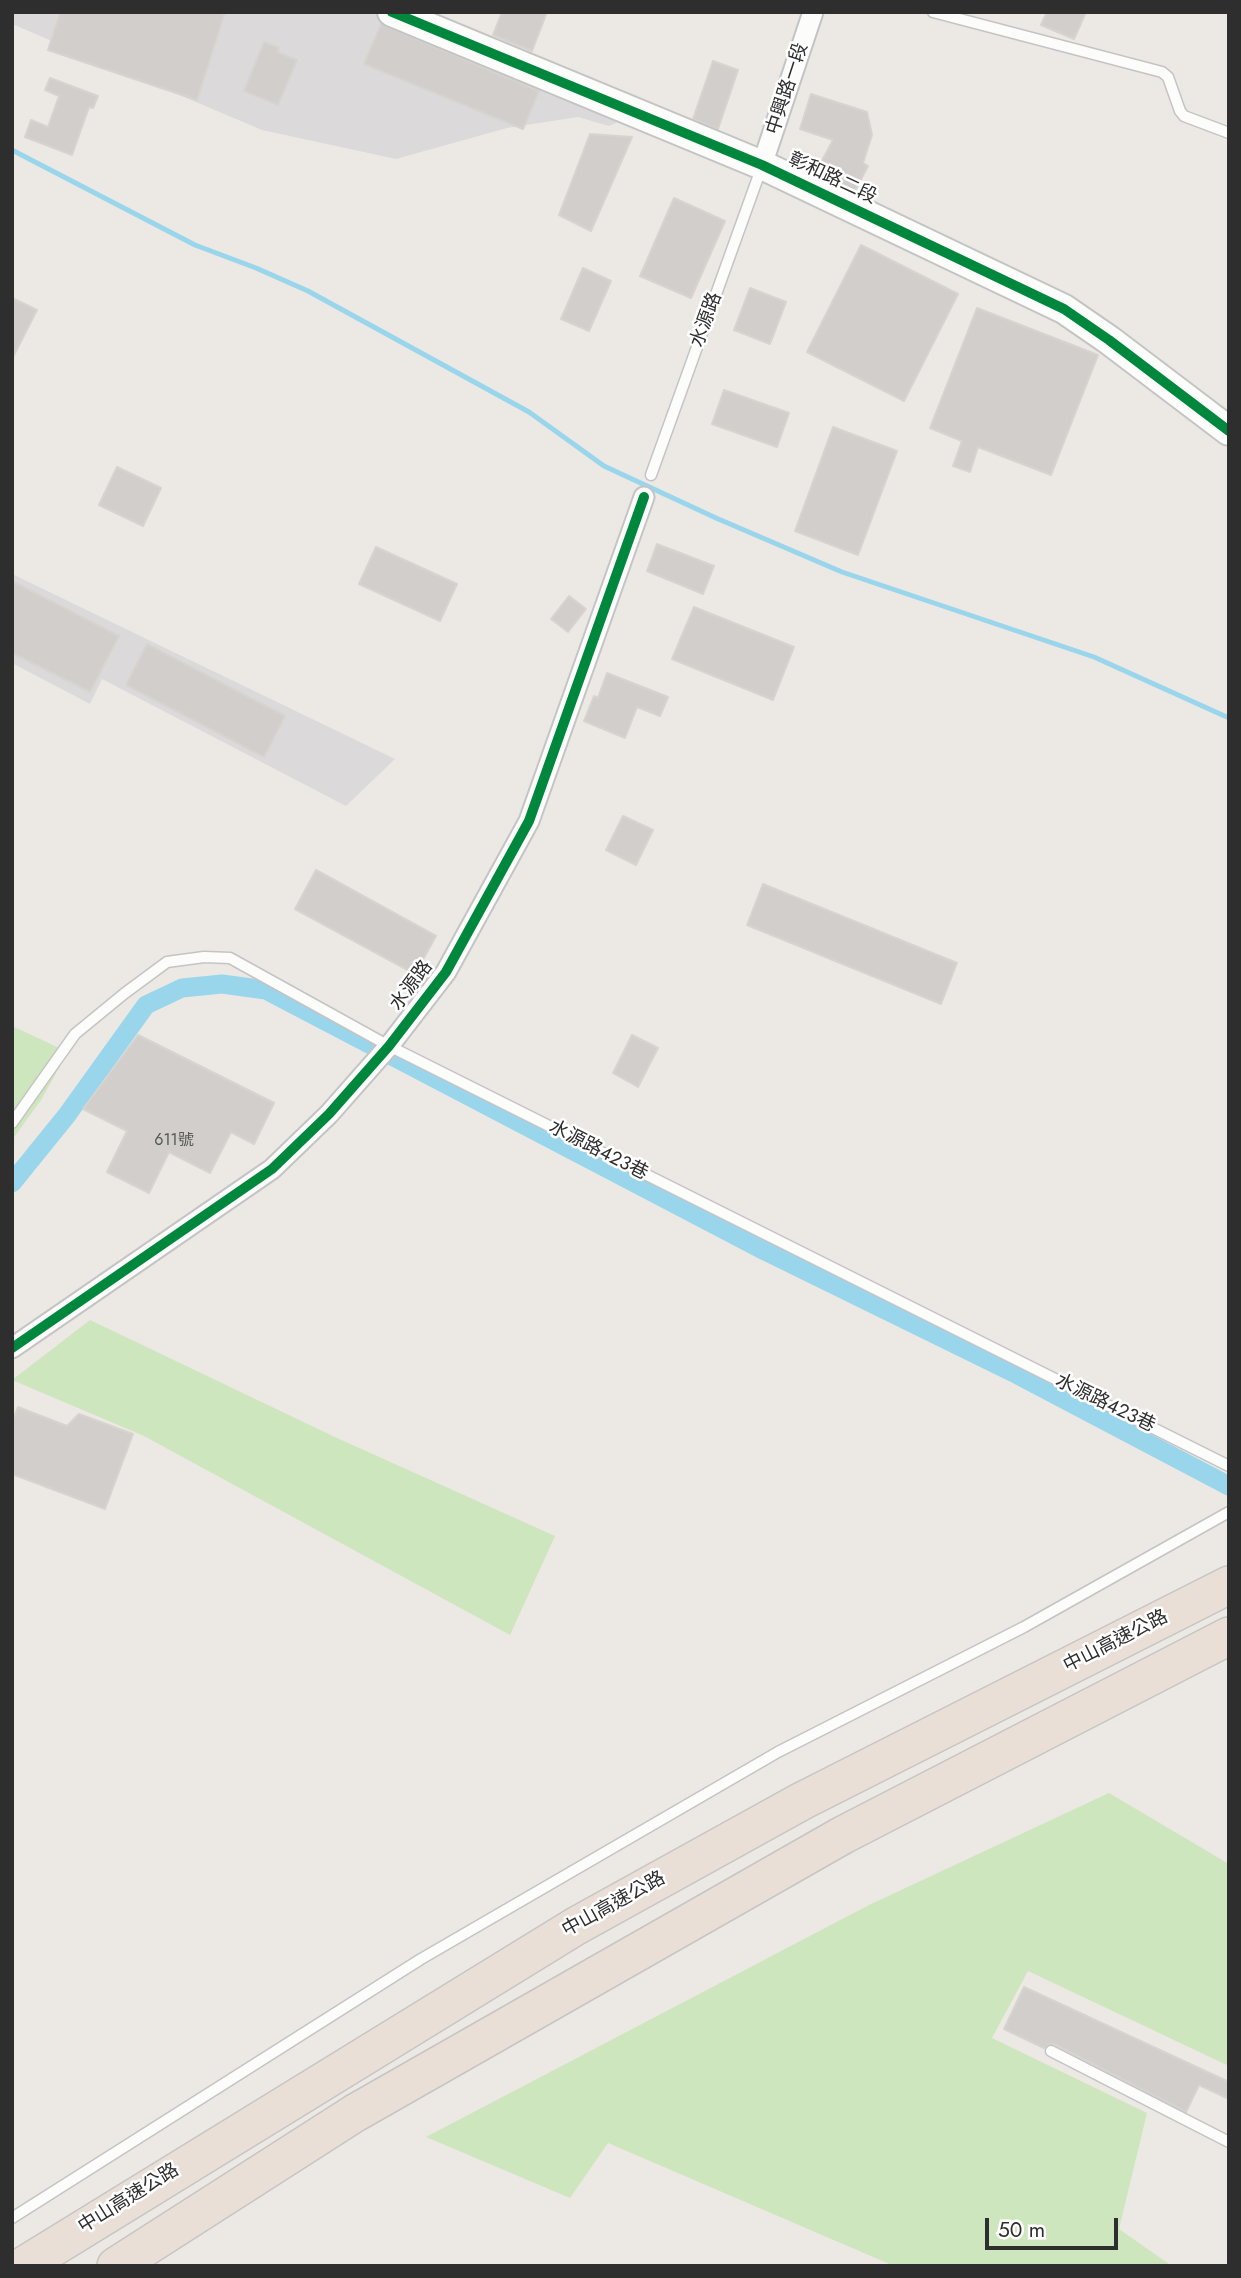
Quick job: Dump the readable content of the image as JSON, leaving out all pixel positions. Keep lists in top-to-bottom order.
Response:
{
  "streets": {
    "highway": ["中山高速公路"],
    "street": ["中興路一段", "彰和路二段", "水源路"],
    "lane": ["水源路423巷"]
  },
  "crossings": [
    ["中興路一段", "彰和路二段"],
    ["中興路一段", "水源路"],
    ["彰和路二段", "水源路"],
    ["水源路", "水源路423巷"]
  ],
  "house_numbers": ["611號"],
  "scale_bar": "50 m"
}
